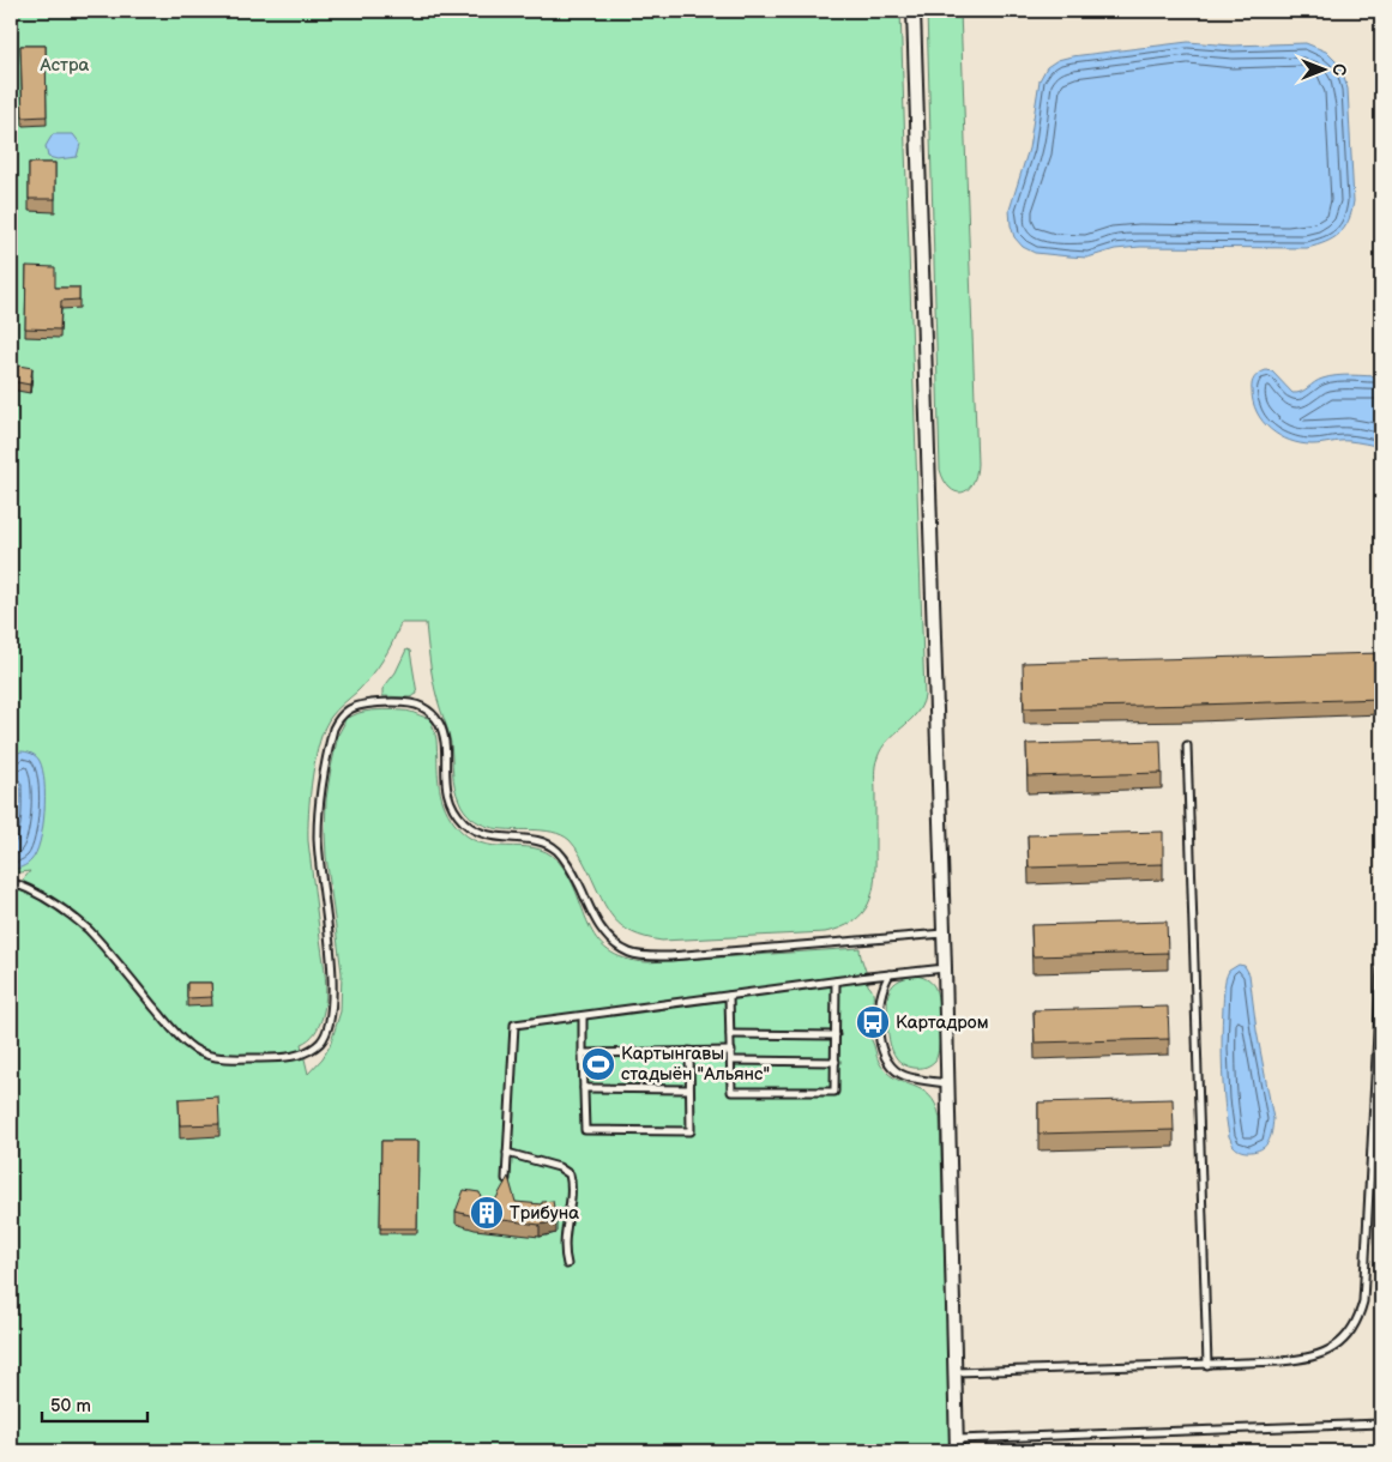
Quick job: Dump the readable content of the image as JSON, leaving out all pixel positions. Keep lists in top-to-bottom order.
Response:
{
  "parks": ["Астра"],
  "places": {
    "bus stop": ["Картадром"],
    "sports": ["Картынгавы стадыён \"Альянс\""],
    "building": ["Трибуна"]
  },
  "scale_bar": "50 m",
  "north": "right"
}
